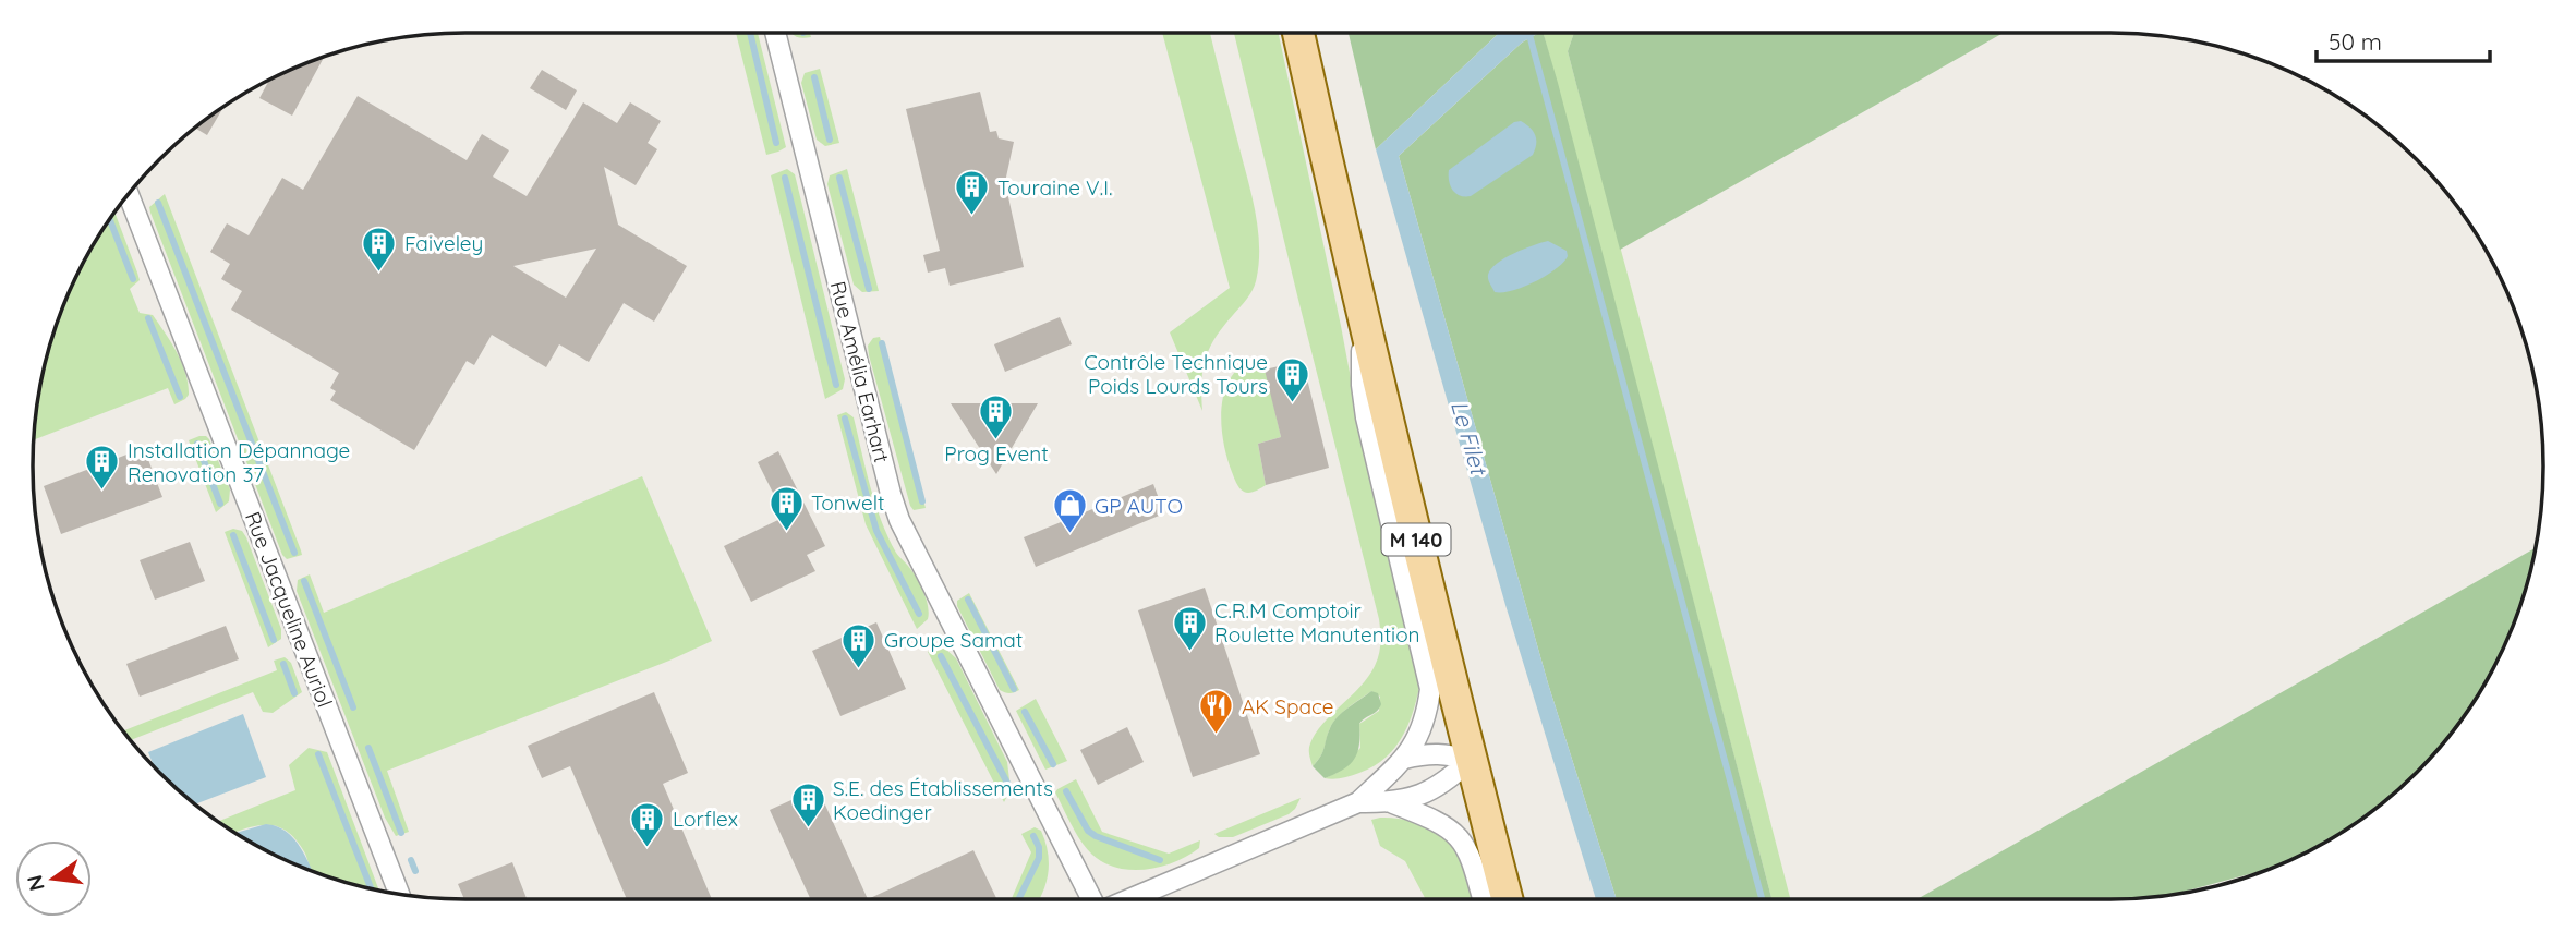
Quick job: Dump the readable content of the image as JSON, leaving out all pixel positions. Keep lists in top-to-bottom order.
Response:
{
  "streets": {
    "main road": ["M 140"],
    "street": ["Rue Amélia Earhart", "Rue Jacqueline Auriol"]
  },
  "water": ["Le Filet"],
  "places": {
    "building": [
      "Touraine V.I.",
      "Faiveley",
      "Contrôle Technique Poids Lourds Tours",
      "Prog Event",
      "Installation Dépannage Renovation 37",
      "Tonwelt",
      "C.R.M Comptoir Roulette Manutention",
      "Groupe Samat",
      "S.E. des Établissements Koedinger",
      "Lorflex"
    ],
    "shop": ["GP AUTO"],
    "restaurant": ["AK Space"]
  },
  "scale_bar": "50 m",
  "north": "left"
}
